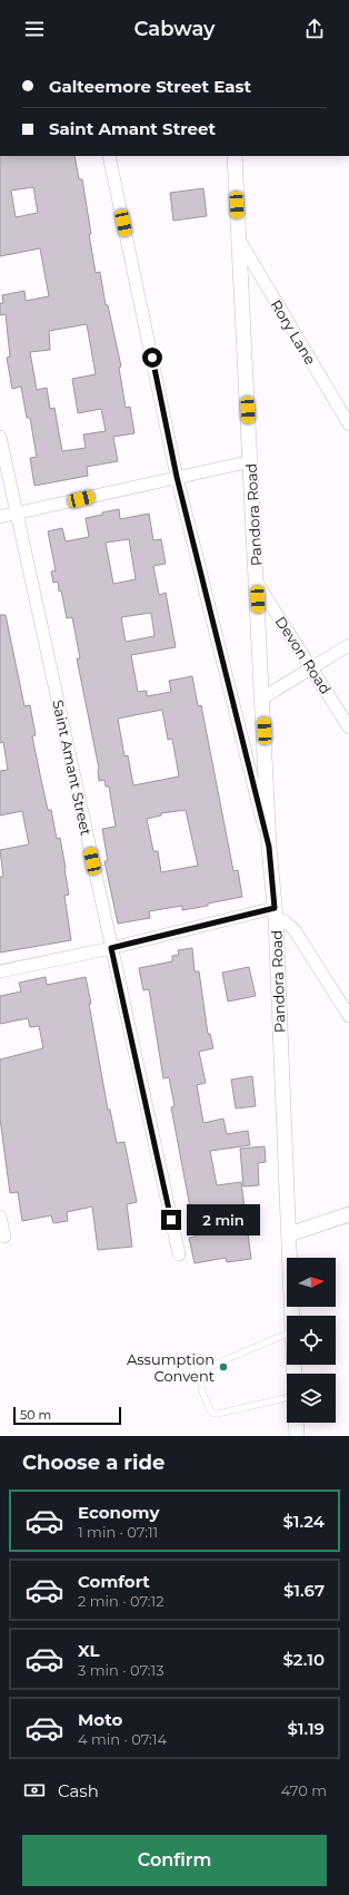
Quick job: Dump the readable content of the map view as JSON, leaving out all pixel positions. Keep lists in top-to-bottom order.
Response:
{
  "streets": {
    "street": [
      "Rory Lane",
      "Pandora Road",
      "Devon Road",
      "Saint Amant Street"
    ]
  },
  "crossings": [
    ["Rory Lane", "Pandora Road"],
    ["Pandora Road", "Devon Road"]
  ],
  "places": ["Assumption Convent"],
  "scale_bar": "50 m",
  "north": "right",
  "page": {
    "header": "Cabway",
    "banner": ["Galteemore Street East", "Saint Amant Street"],
    "bubble": "2 min",
    "scale": "50 m",
    "heading": "Choose a ride",
    "list": [
      {
        "name": "Economy",
        "note": "1 min · 07:11",
        "value": "$1.24"
      },
      {
        "name": "Comfort",
        "note": "2 min · 07:12",
        "value": "$1.67"
      },
      {
        "name": "XL",
        "note": "3 min · 07:13",
        "value": "$2.10"
      },
      {
        "name": "Moto",
        "note": "4 min · 07:14",
        "value": "$1.19"
      }
    ],
    "pay": ["Cash", "470 m"],
    "buttons": "Confirm"
  }
}
